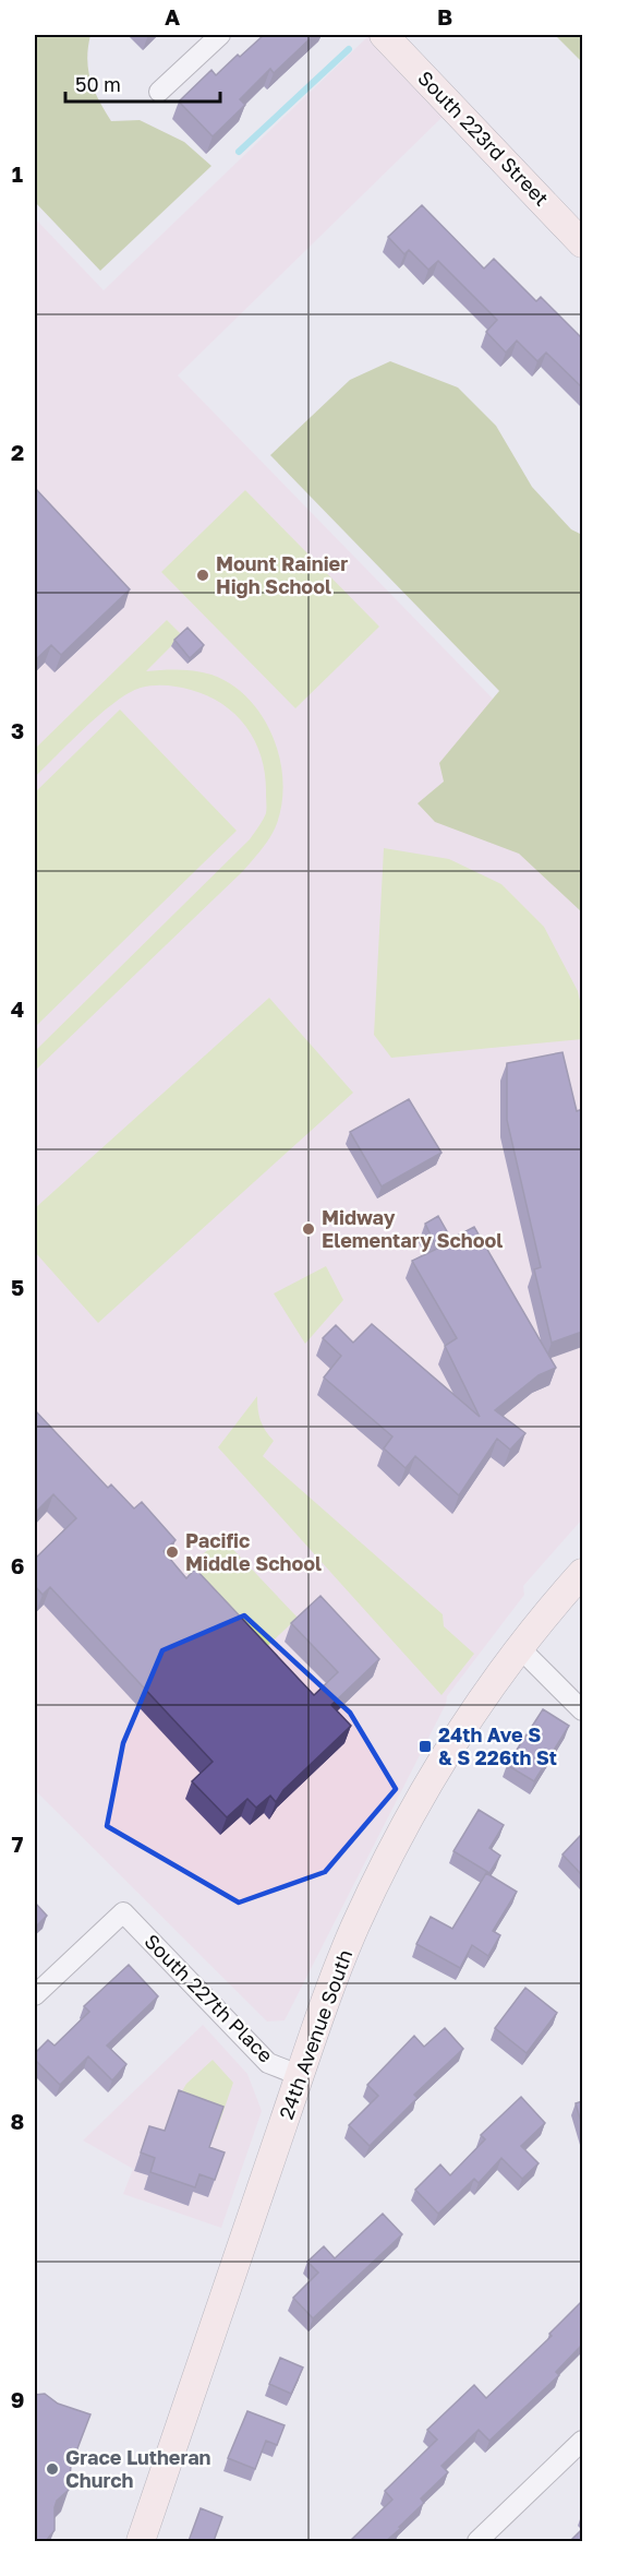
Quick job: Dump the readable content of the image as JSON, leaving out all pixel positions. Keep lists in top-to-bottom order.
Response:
{
  "streets": {
    "street": ["South 223rd Street", "South 227th Place", "24th Avenue South"]
  },
  "crossings": [
    ["South 227th Place", "24th Avenue South"]
  ],
  "places": {
    "other": [
      "Mount Rainier High School",
      "Midway Elementary School",
      "Pacific Middle School",
      "Grace Lutheran Church"
    ],
    "transit": ["24th Ave S & S 226th St"]
  },
  "scale_bar": "50 m",
  "grid": {
    "columns": ["A", "B"],
    "rows": [
      "1",
      "2",
      "3",
      "4",
      "5",
      "6",
      "7",
      "8",
      "9"
    ]
  }
}
